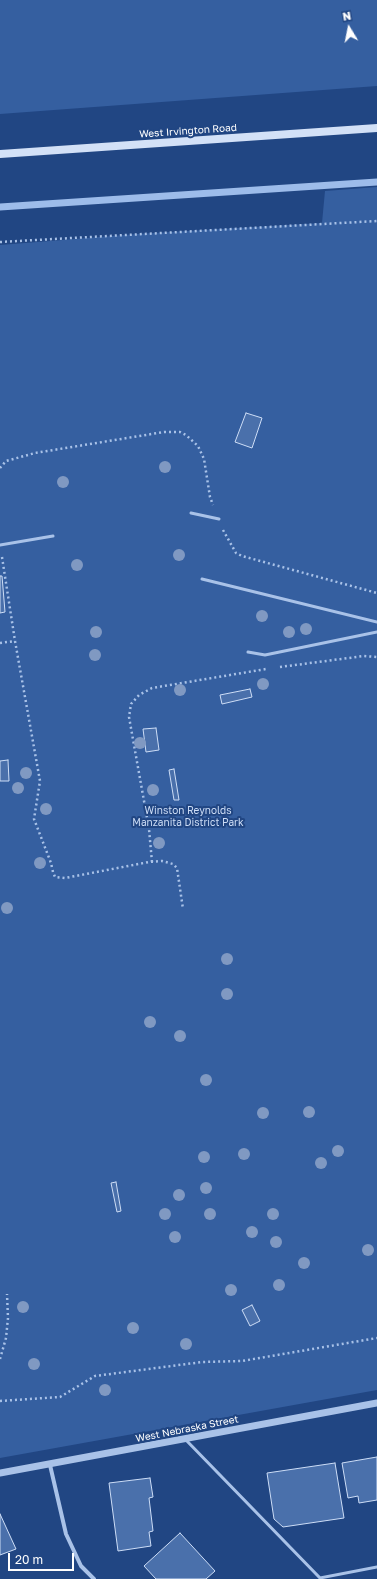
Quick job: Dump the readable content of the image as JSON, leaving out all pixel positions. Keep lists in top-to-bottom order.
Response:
{
  "streets": {
    "main road": ["West Irvington Road"],
    "street": ["West Nebraska Street"]
  },
  "parks": ["Winston Reynolds Manzanita District Park"],
  "scale_bar": "20 m",
  "north": "top"
}
